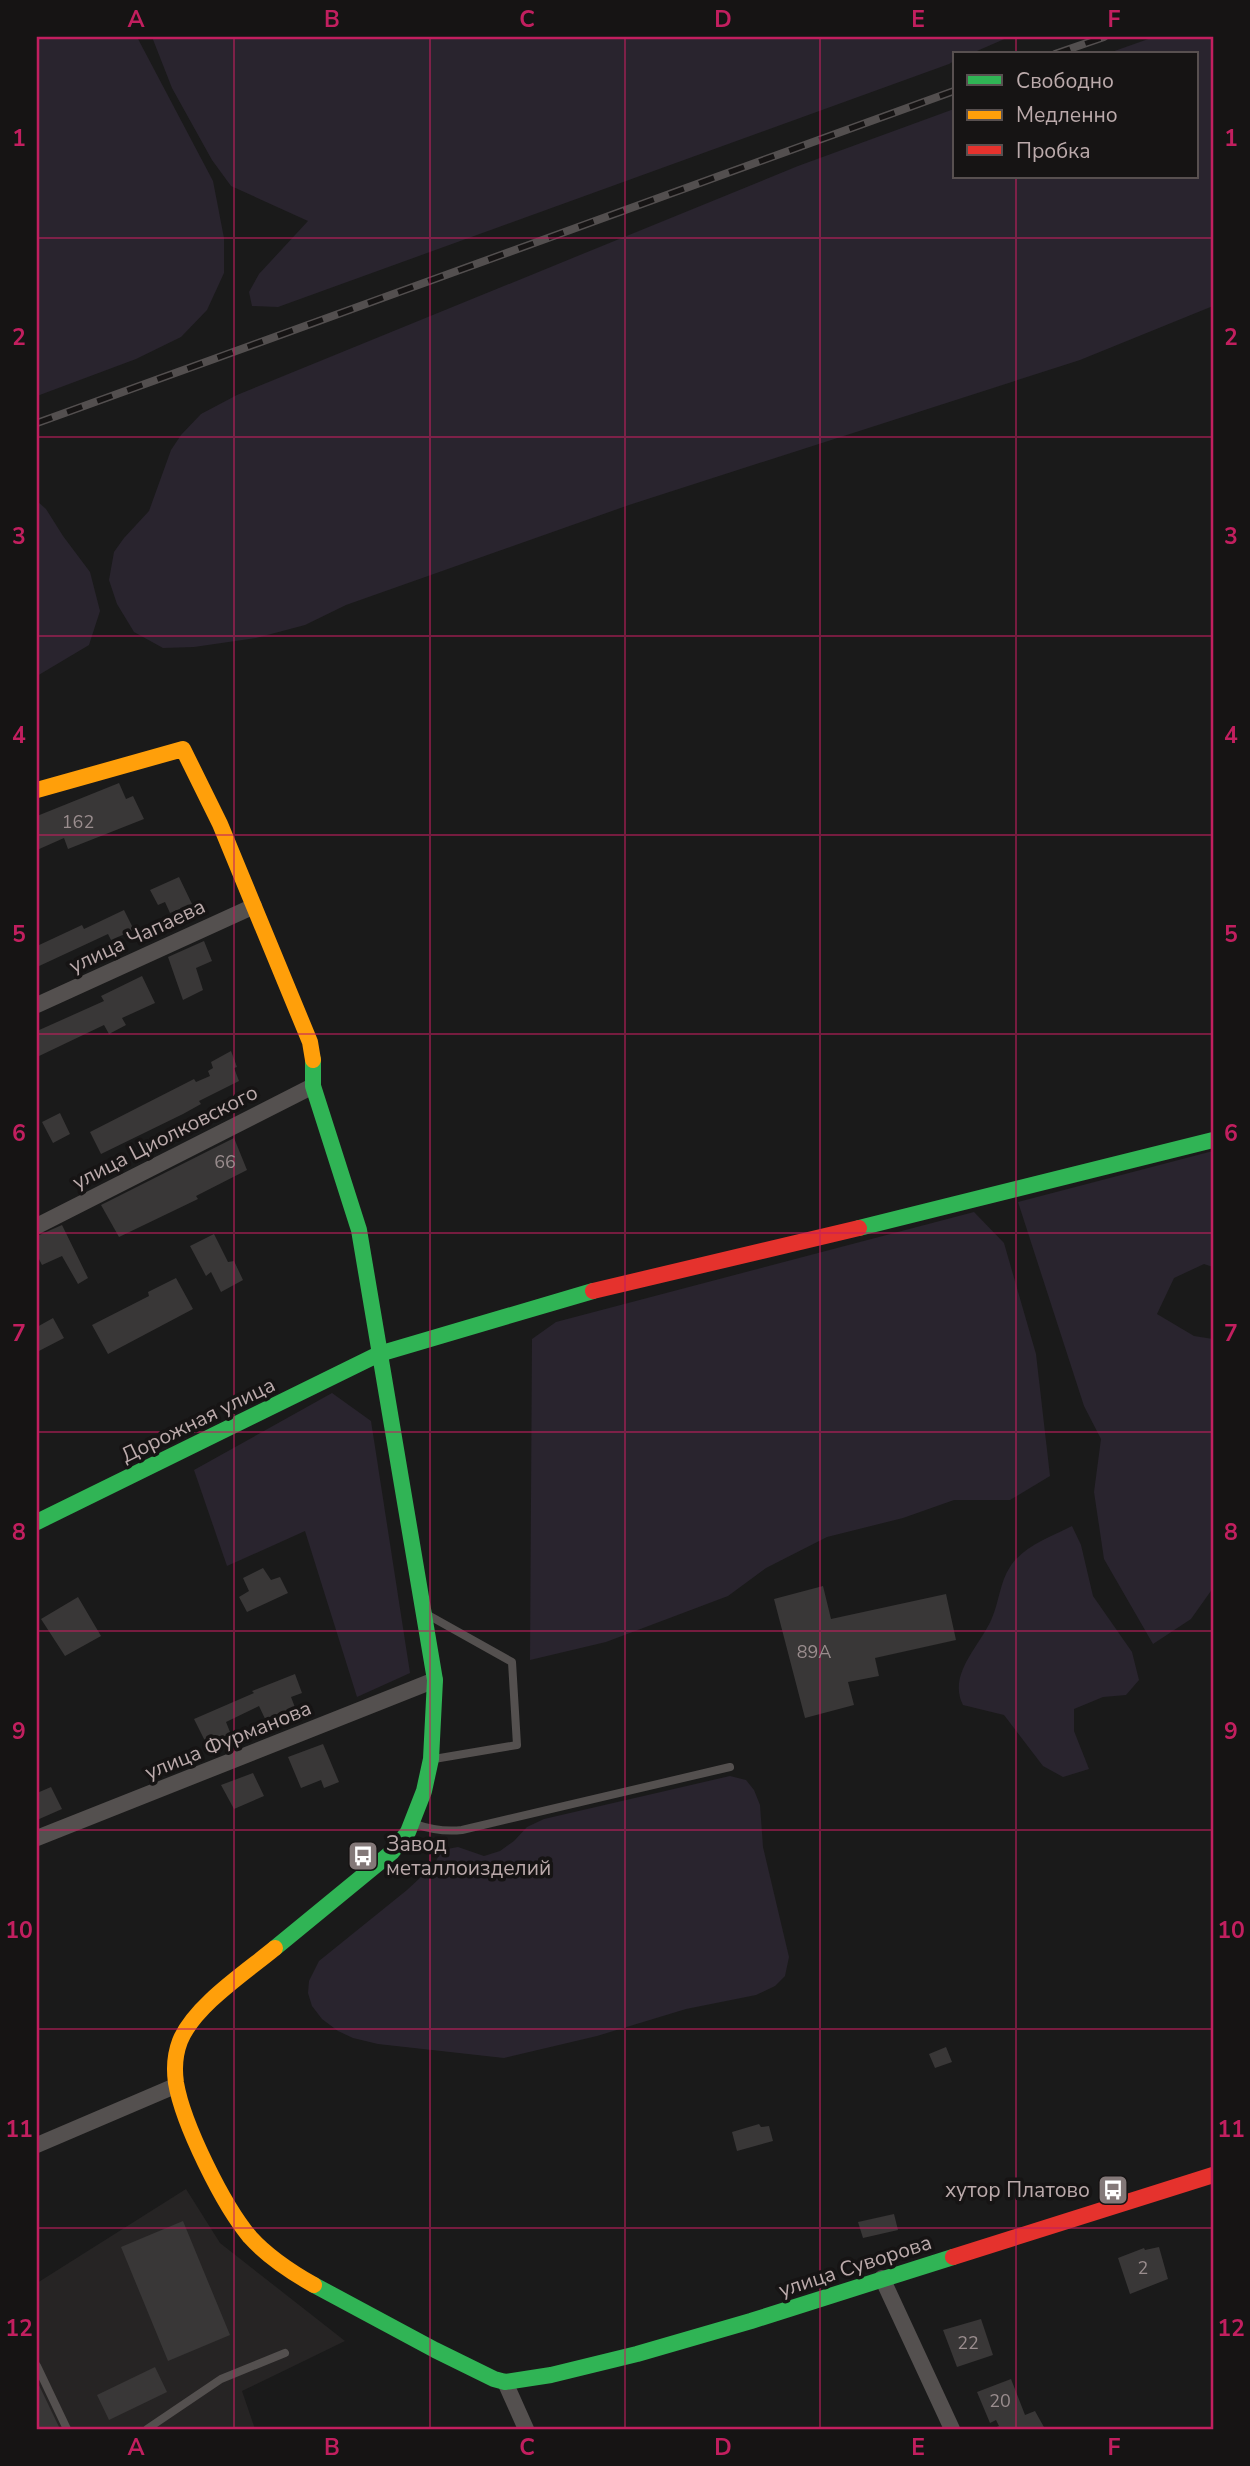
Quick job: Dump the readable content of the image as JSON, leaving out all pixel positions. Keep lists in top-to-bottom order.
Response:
{
  "streets": {
    "street": [
      "улица Чапаева",
      "улица Циолковского",
      "Дорожная улица",
      "улица Фурманова",
      "улица Суворова"
    ]
  },
  "places": {
    "bus stop": ["Завод металлоизделий", "хутор Платово"]
  },
  "house_numbers": [
    "162",
    "66",
    "89А",
    "2",
    "22",
    "20"
  ],
  "legend": ["Свободно", "Медленно", "Пробка"],
  "grid": {
    "columns": [
      "A",
      "B",
      "C",
      "D",
      "E",
      "F"
    ],
    "rows": [
      "1",
      "2",
      "3",
      "4",
      "5",
      "6",
      "7",
      "8",
      "9",
      "10",
      "11",
      "12"
    ]
  }
}
